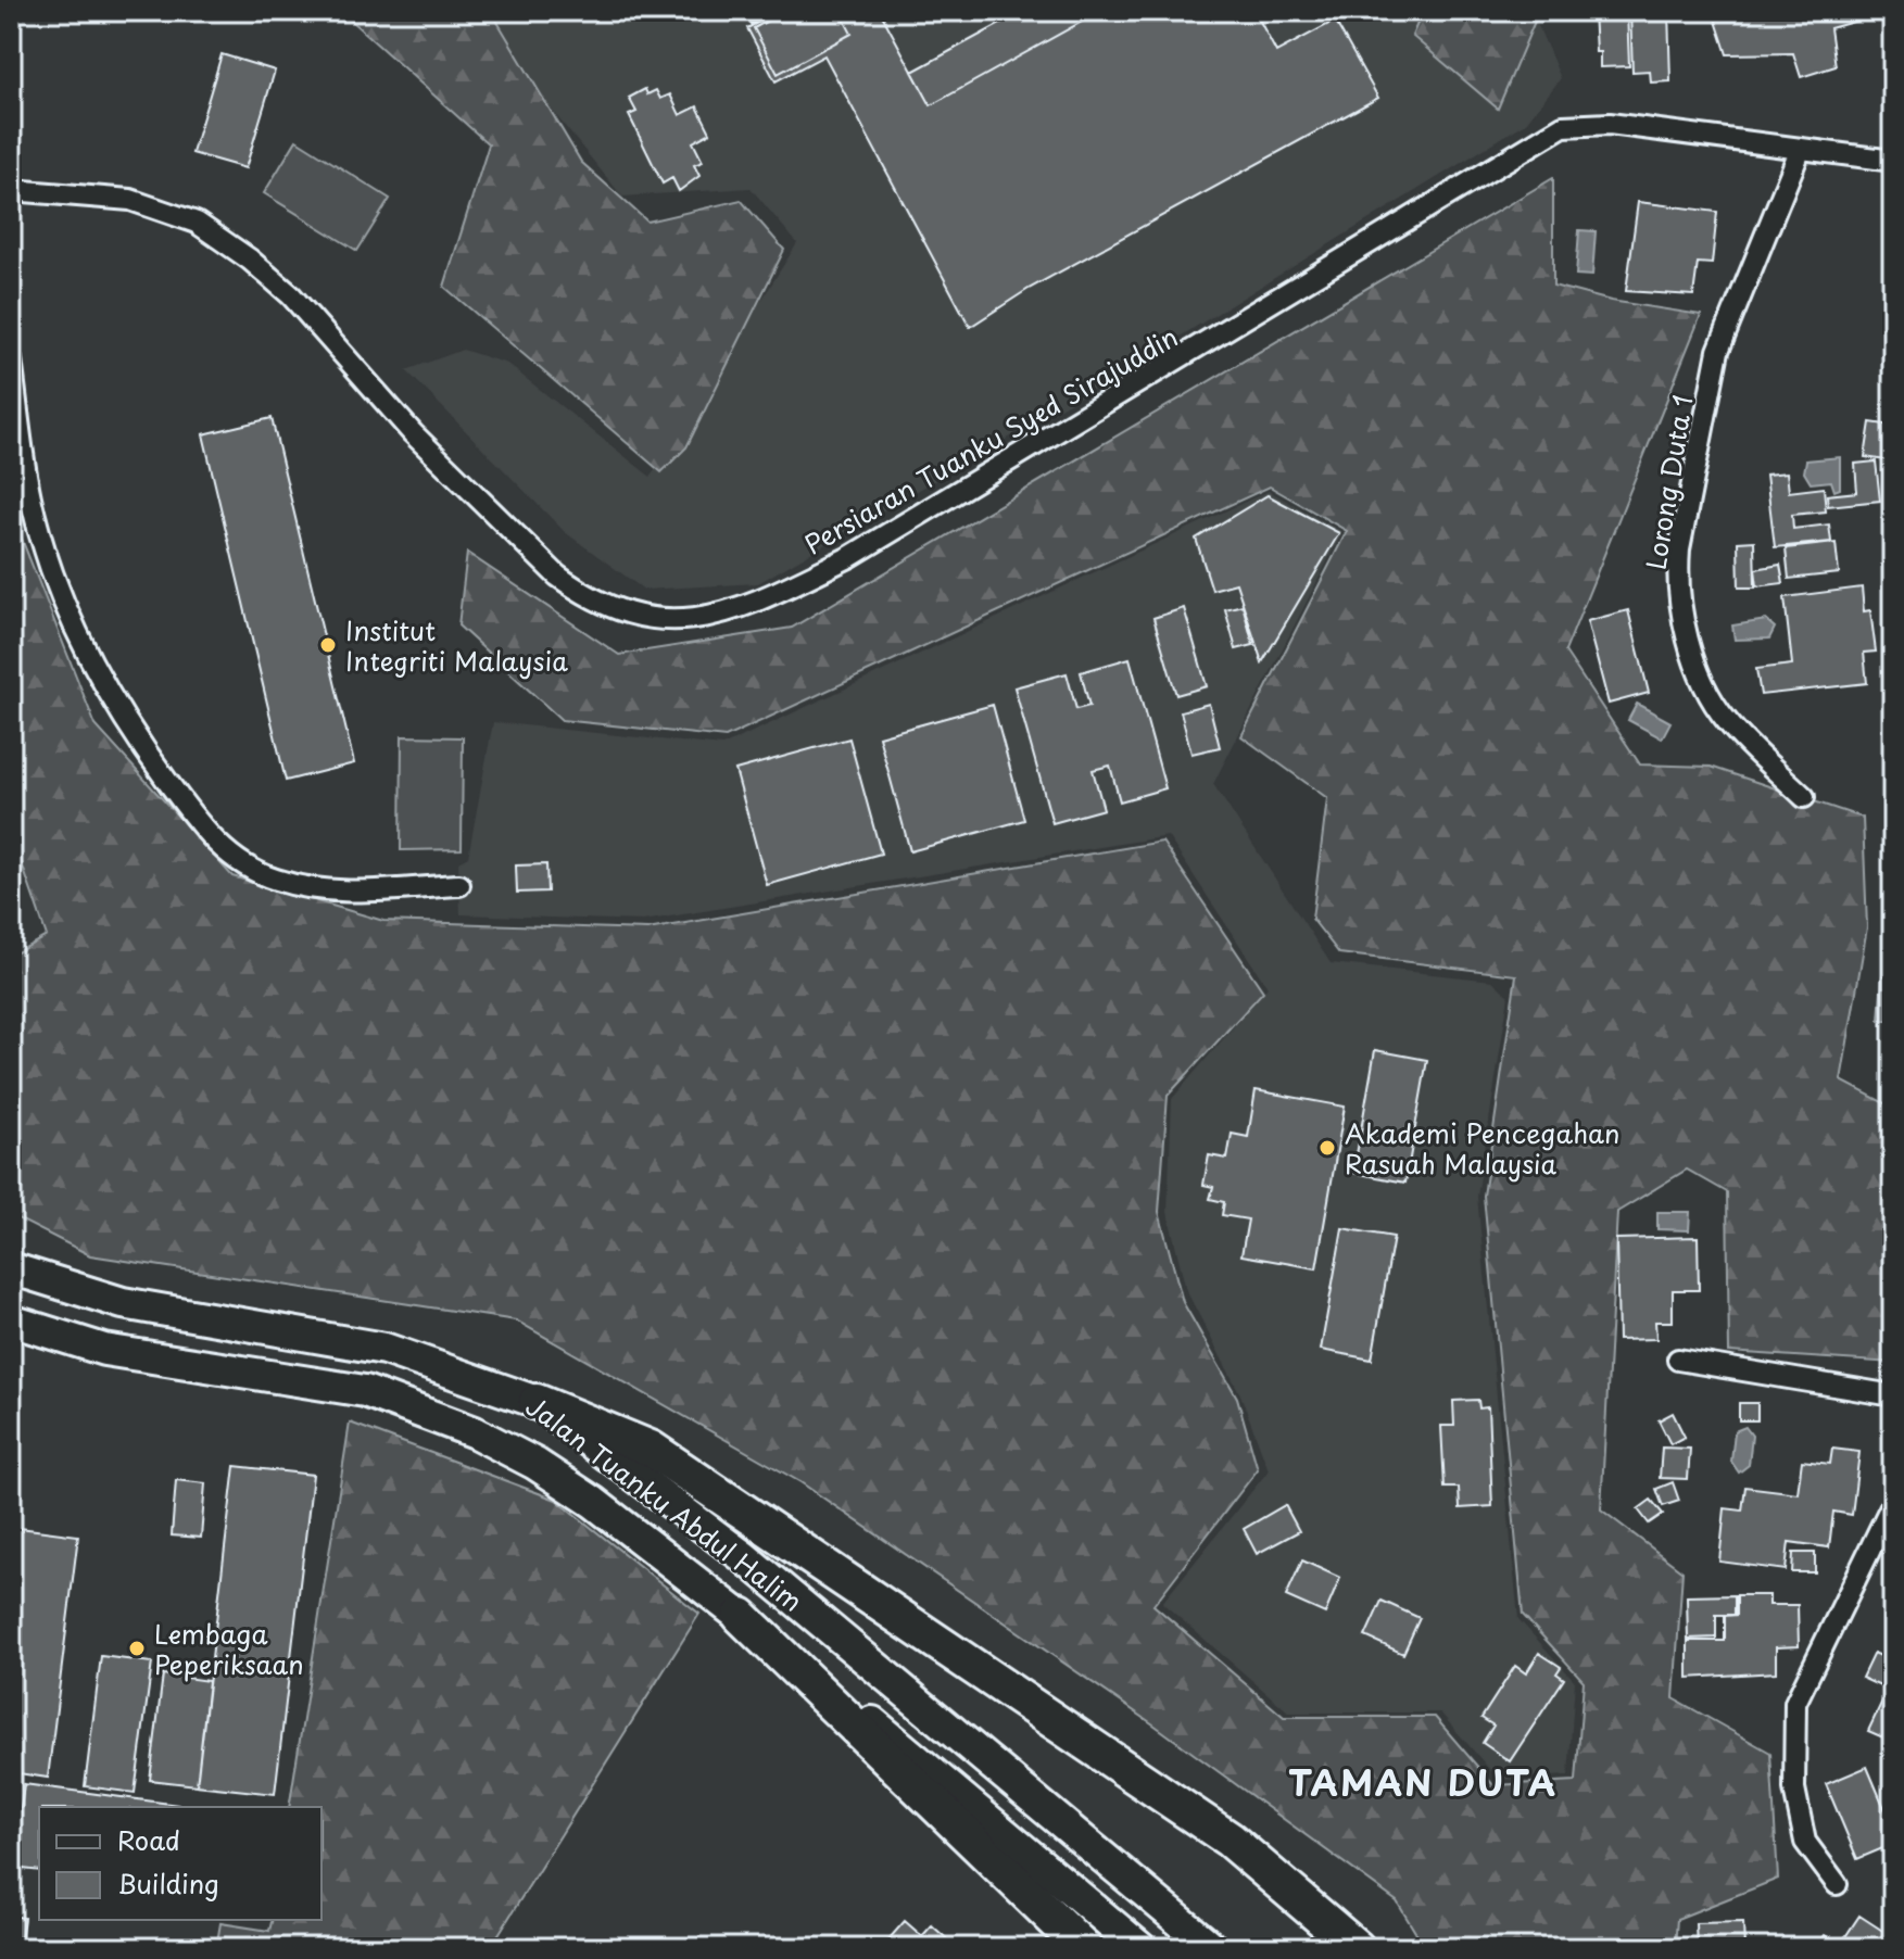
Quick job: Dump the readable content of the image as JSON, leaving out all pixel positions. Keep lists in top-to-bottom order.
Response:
{
  "streets": {
    "main road": ["Jalan Tuanku Abdul Halim"],
    "street": ["Persiaran Tuanku Syed Sirajuddin", "Lorong Duta 1"]
  },
  "crossings": [
    ["Persiaran Tuanku Syed Sirajuddin", "Lorong Duta 1"]
  ],
  "districts": ["TAMAN DUTA"],
  "places": ["Institut Integriti Malaysia", "Akademi Pencegahan Rasuah Malaysia", "Lembaga Peperiksaan"],
  "legend": ["Road", "Building"]
}
